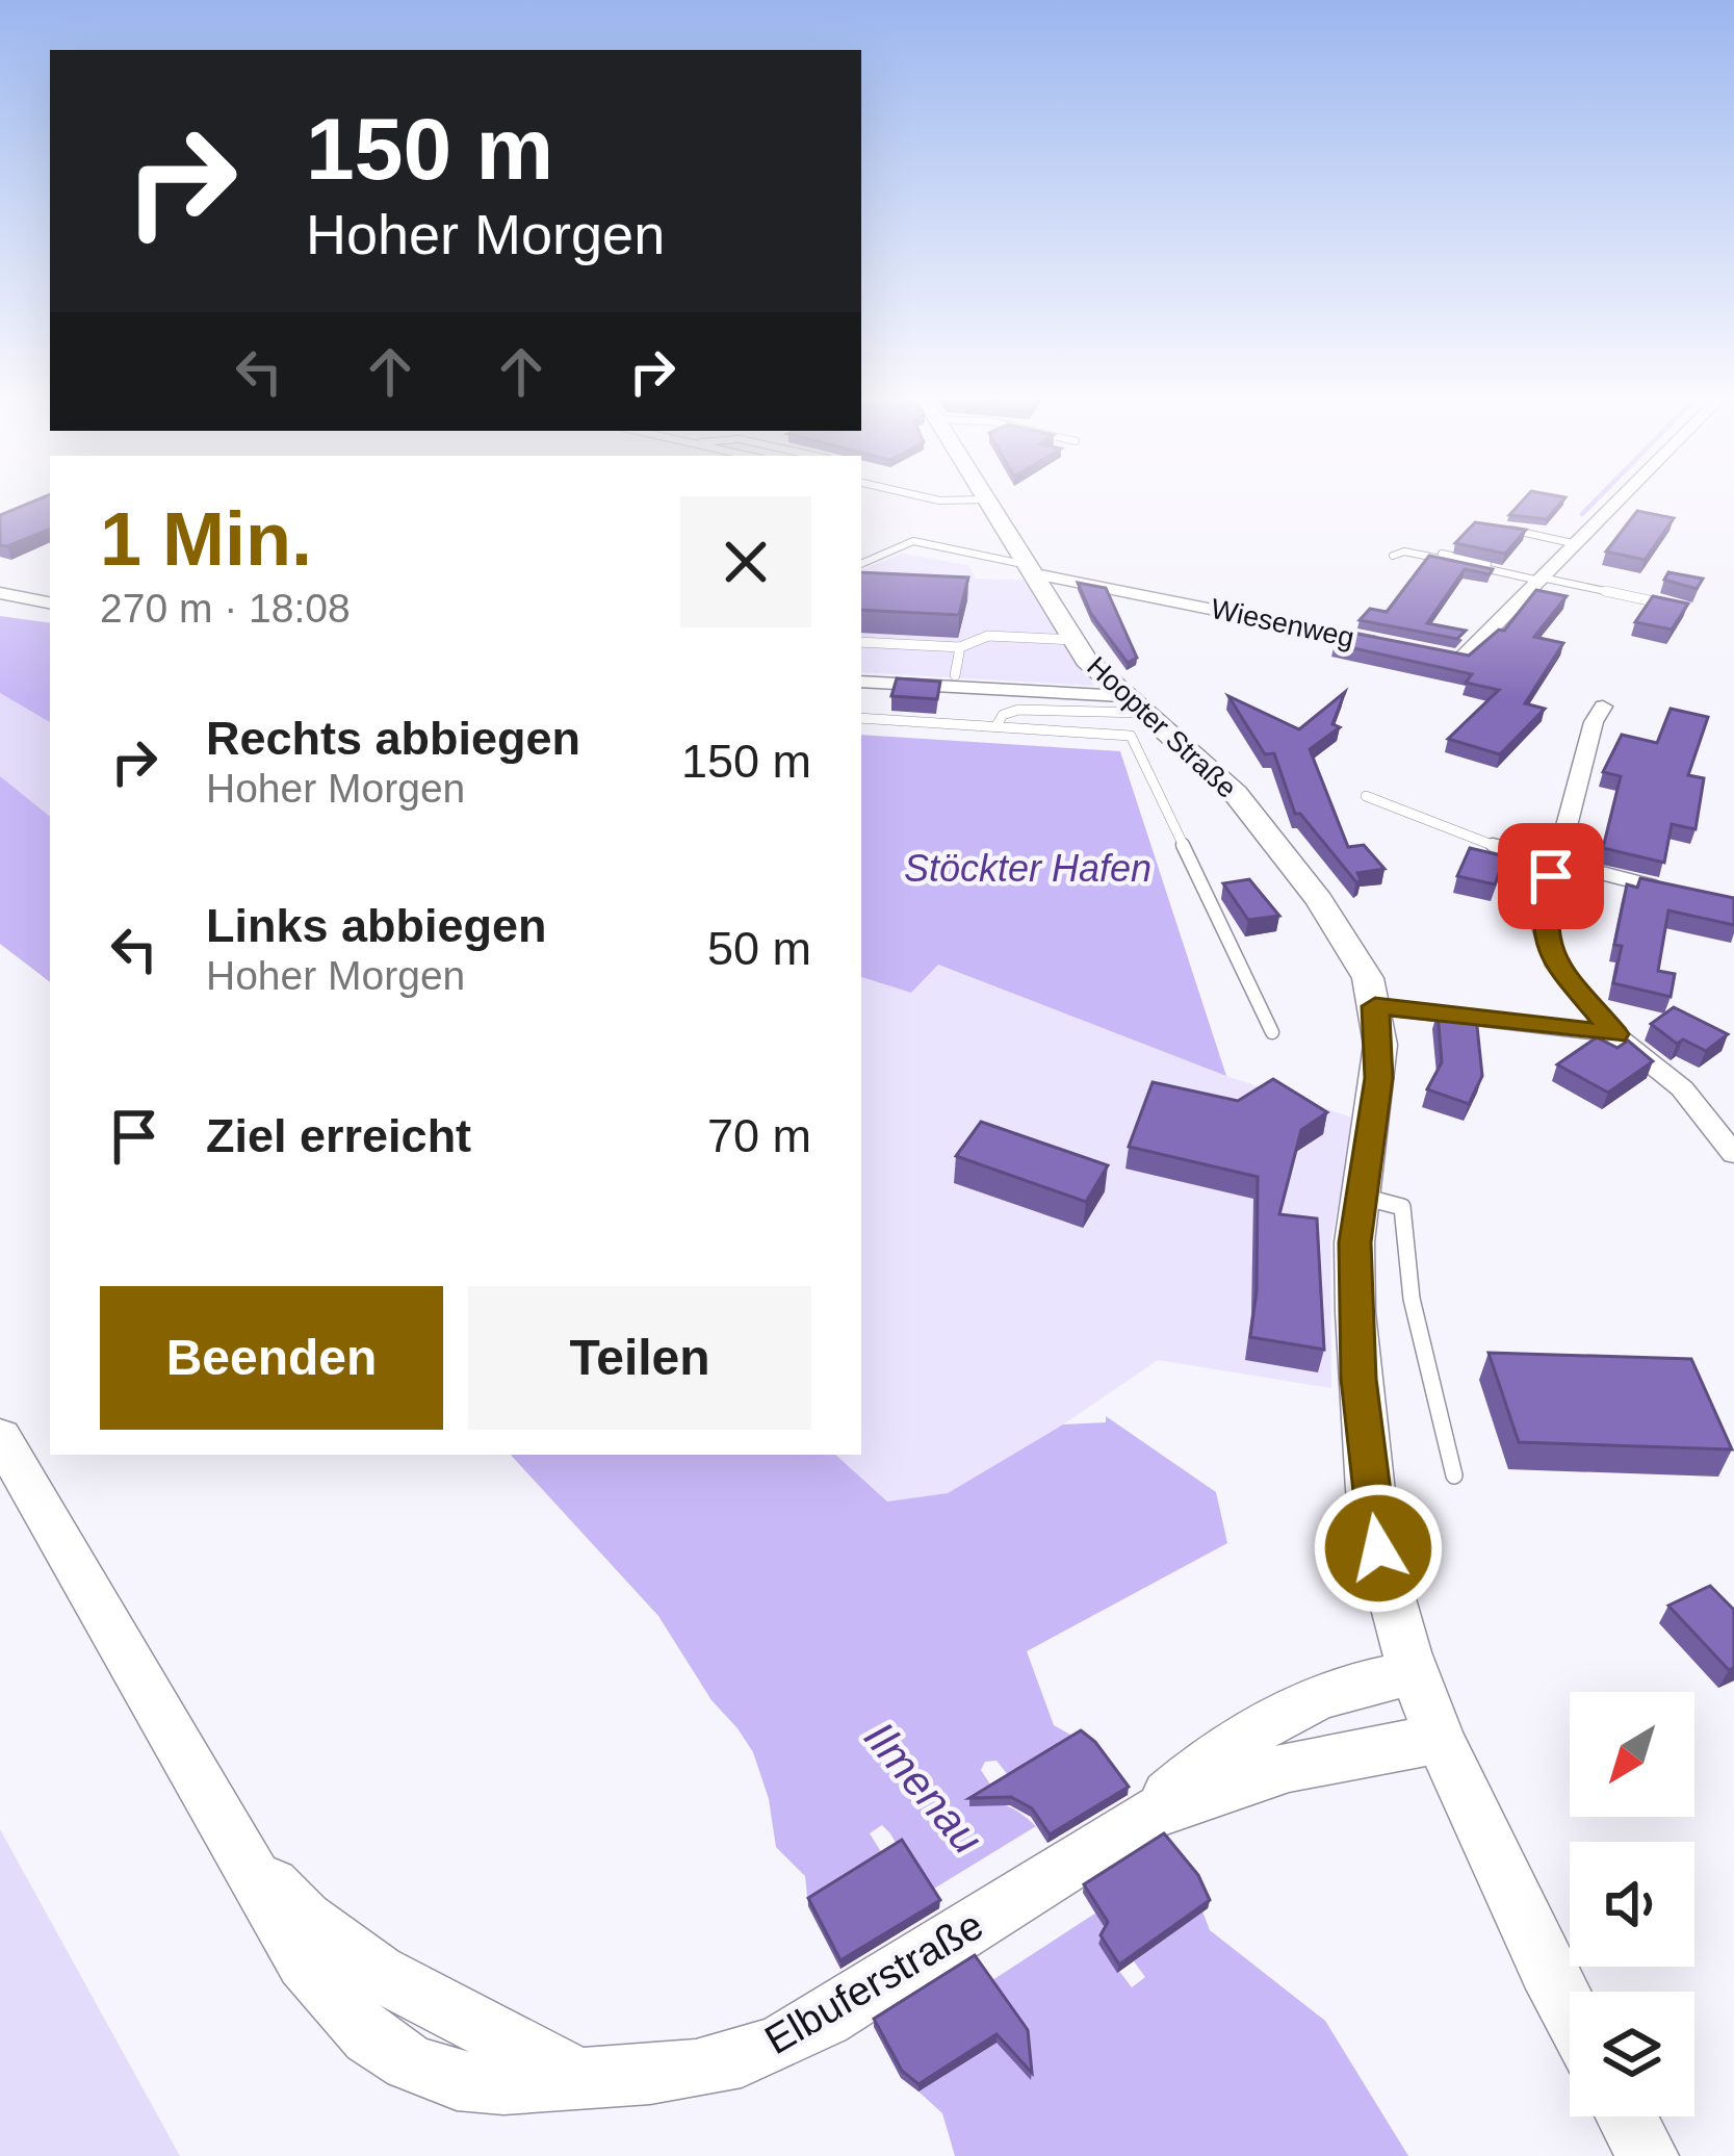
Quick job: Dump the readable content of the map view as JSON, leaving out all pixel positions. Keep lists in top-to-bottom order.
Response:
{
  "streets": {
    "street": ["Wiesenweg", "Hoopter Straße", "Elbuferstraße"]
  },
  "crossings": [
    ["Wiesenweg", "Hoopter Straße"]
  ],
  "water": ["Stöckter Hafen", "Ilmenau"],
  "north": "bottom left",
  "page": {
    "turn": ["150 m", "Hoher Morgen"],
    "heading": ["1 Min.", "270 m · 18:08"],
    "list": [
      {
        "name": "Rechts abbiegen",
        "note": "Hoher Morgen",
        "value": "150 m"
      },
      {
        "name": "Links abbiegen",
        "note": "Hoher Morgen",
        "value": "50 m"
      },
      {
        "name": "Ziel erreicht",
        "value": "70 m"
      }
    ],
    "buttons": ["Beenden", "Teilen"]
  }
}
